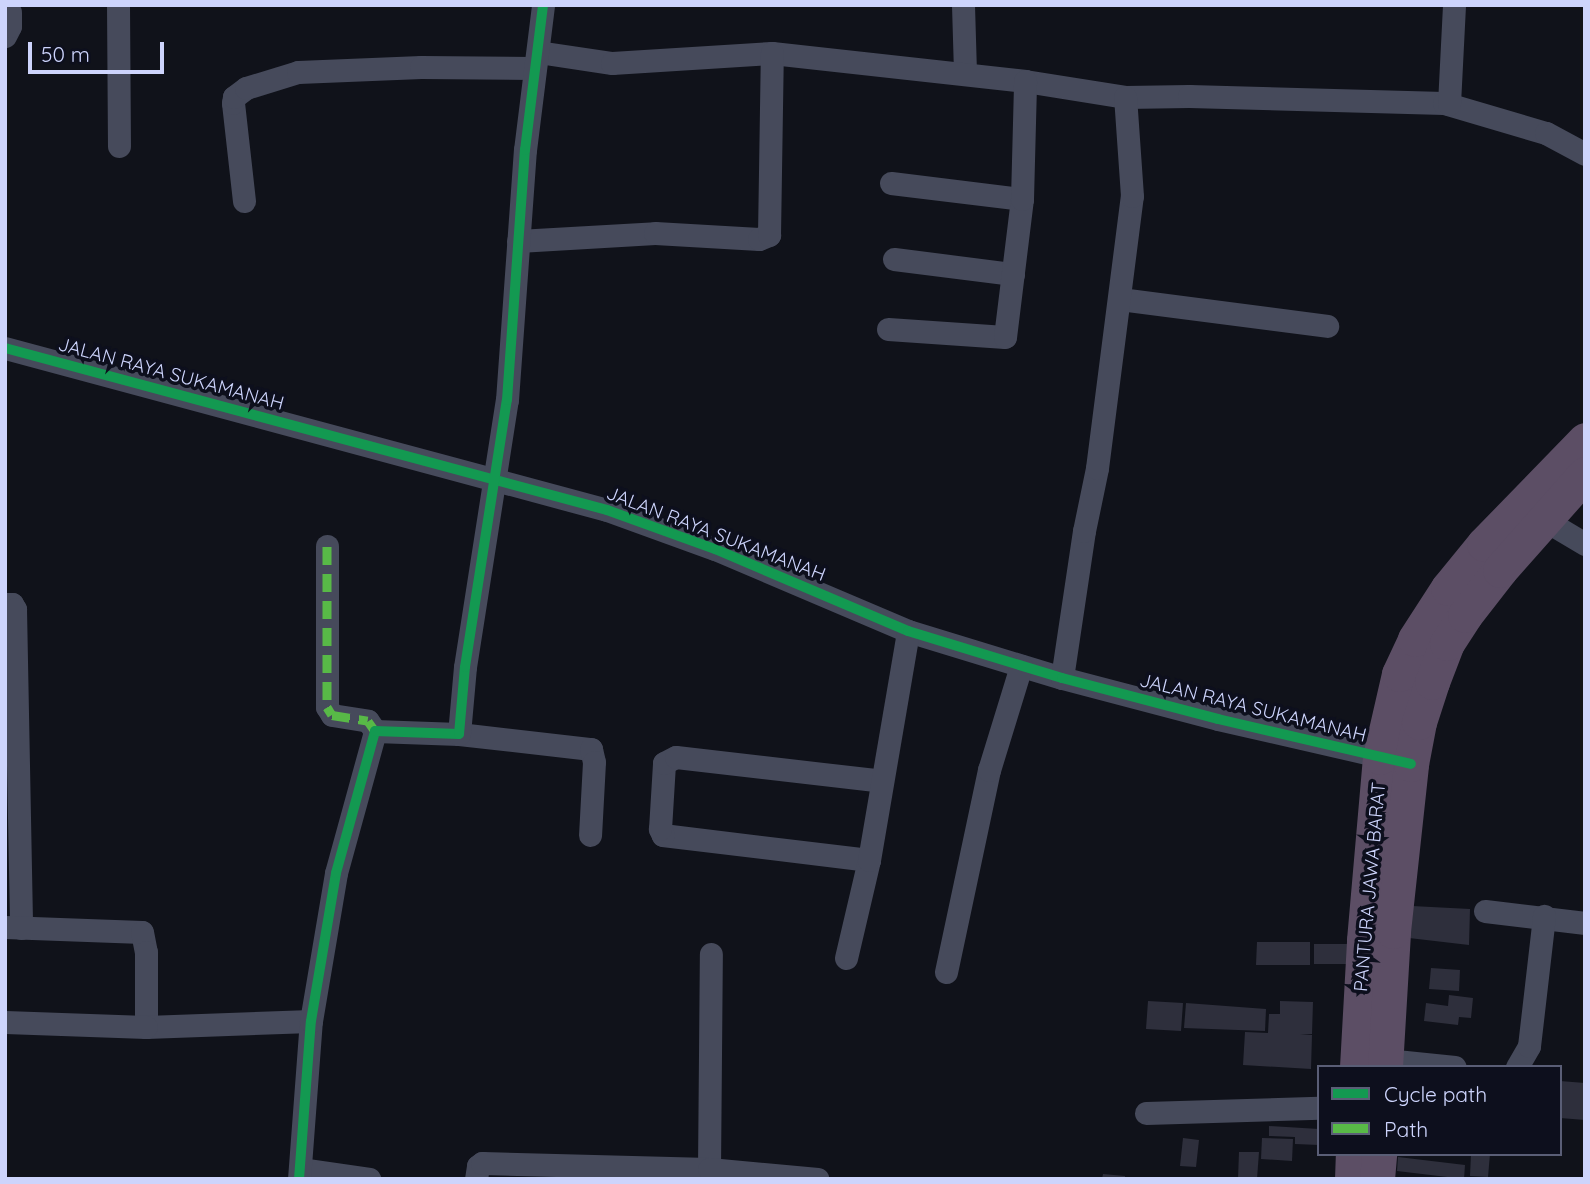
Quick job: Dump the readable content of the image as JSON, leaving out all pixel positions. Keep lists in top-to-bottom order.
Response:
{
  "streets": {
    "highway": ["PANTURA JAWA BARAT"],
    "street": ["JALAN RAYA SUKAMANAH"]
  },
  "crossings": [
    ["JALAN RAYA SUKAMANAH", "PANTURA JAWA BARAT"]
  ],
  "legend": ["Cycle path", "Path"],
  "scale_bar": "50 m"
}
